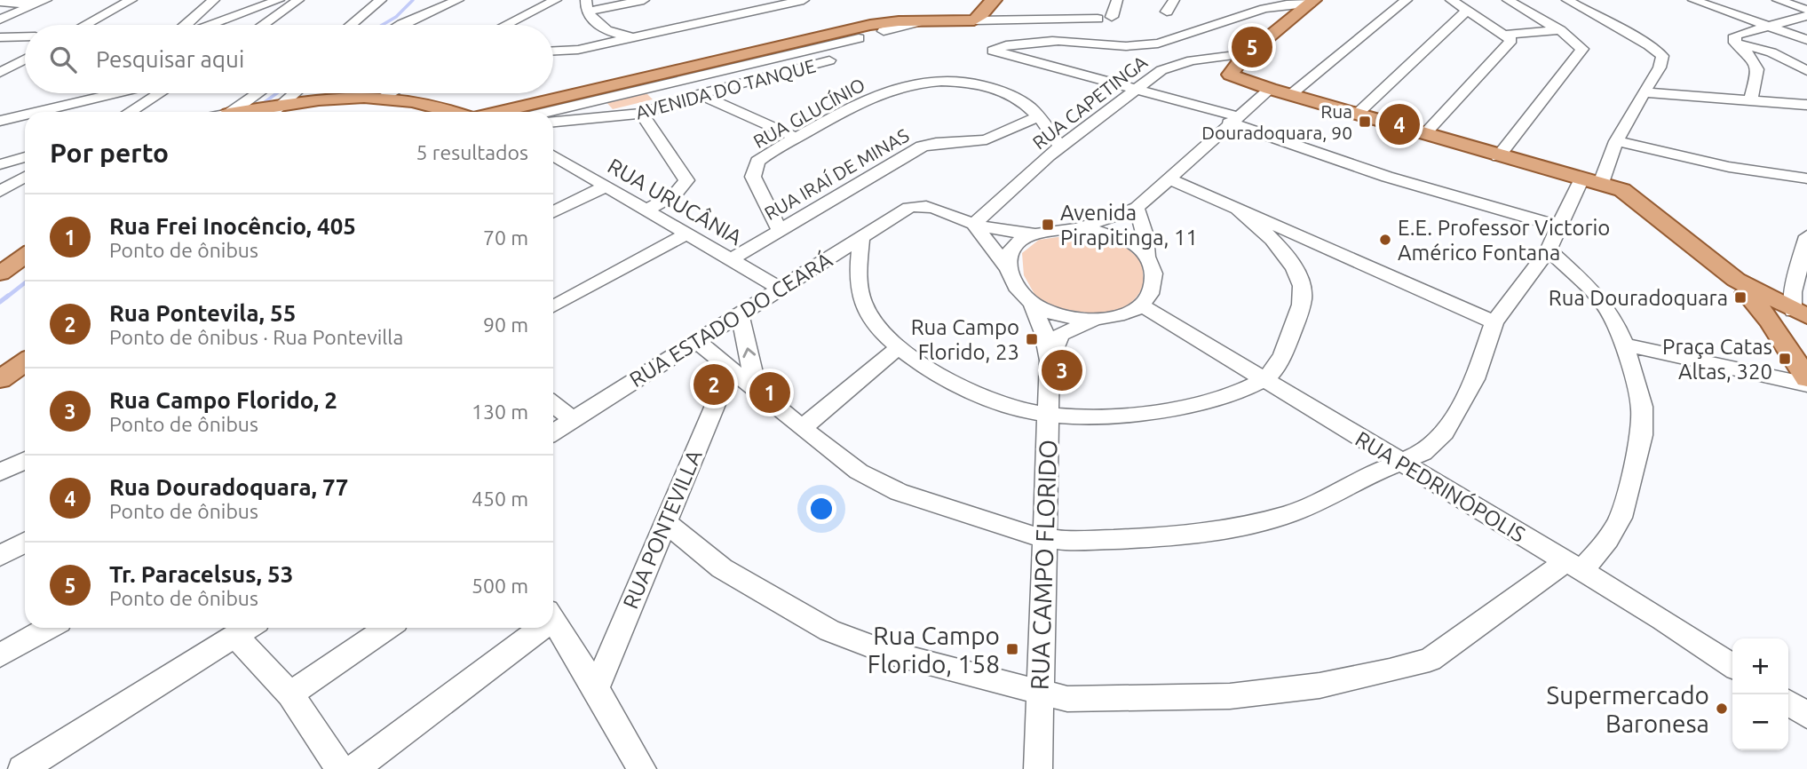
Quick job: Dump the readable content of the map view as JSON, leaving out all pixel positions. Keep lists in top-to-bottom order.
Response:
{
  "streets": {
    "street": [
      "AVENIDA DO TANQUE",
      "RUA CAPETINGA",
      "RUA GLUCÍNIO",
      "RUA IRAÍ DE MINAS",
      "RUA URUCÂNIA",
      "RUA ESTADO DO CEARÁ",
      "RUA PEDRINÓPOLIS",
      "RUA PONTEVILLA",
      "RUA CAMPO FLORIDO"
    ]
  },
  "crossings": [
    ["RUA CAPETINGA", "RUA GLUCÍNIO"],
    ["RUA CAPETINGA", "RUA ESTADO DO CEARÁ"],
    ["RUA GLUCÍNIO", "RUA IRAÍ DE MINAS"],
    ["RUA IRAÍ DE MINAS", "RUA URUCÂNIA"],
    ["RUA URUCÂNIA", "RUA ESTADO DO CEARÁ"],
    ["RUA PEDRINÓPOLIS", "RUA CAMPO FLORIDO"]
  ],
  "places": {
    "transit": [
      "Rua Douradoquara, 90",
      "Avenida Pirapitinga, 11",
      "Rua Douradoquara",
      "Rua Campo Florido, 23",
      "Praça Catas Altas, 320",
      "Rua Campo Florido, 158"
    ],
    "other": ["E.E. Professor Victorio Américo Fontana", "Supermercado Baronesa"]
  },
  "page": {
    "pins": [
      "5",
      "4",
      "3",
      "2",
      "1"
    ],
    "search": "Pesquisar aqui",
    "heading": ["Por perto", "5 resultados"],
    "list": [
      {
        "mark": "1",
        "name": "Rua Frei Inocêncio, 405",
        "note": "Ponto de ônibus",
        "value": "70 m"
      },
      {
        "mark": "2",
        "name": "Rua Pontevila, 55",
        "note": "Ponto de ônibus · Rua Pontevilla",
        "value": "90 m"
      },
      {
        "mark": "3",
        "name": "Rua Campo Florido, 2",
        "note": "Ponto de ônibus",
        "value": "130 m"
      },
      {
        "mark": "4",
        "name": "Rua Douradoquara, 77",
        "note": "Ponto de ônibus",
        "value": "450 m"
      },
      {
        "mark": "5",
        "name": "Tr. Paracelsus, 53",
        "note": "Ponto de ônibus",
        "value": "500 m"
      }
    ],
    "map_buttons": ["+", "−"]
  }
}
